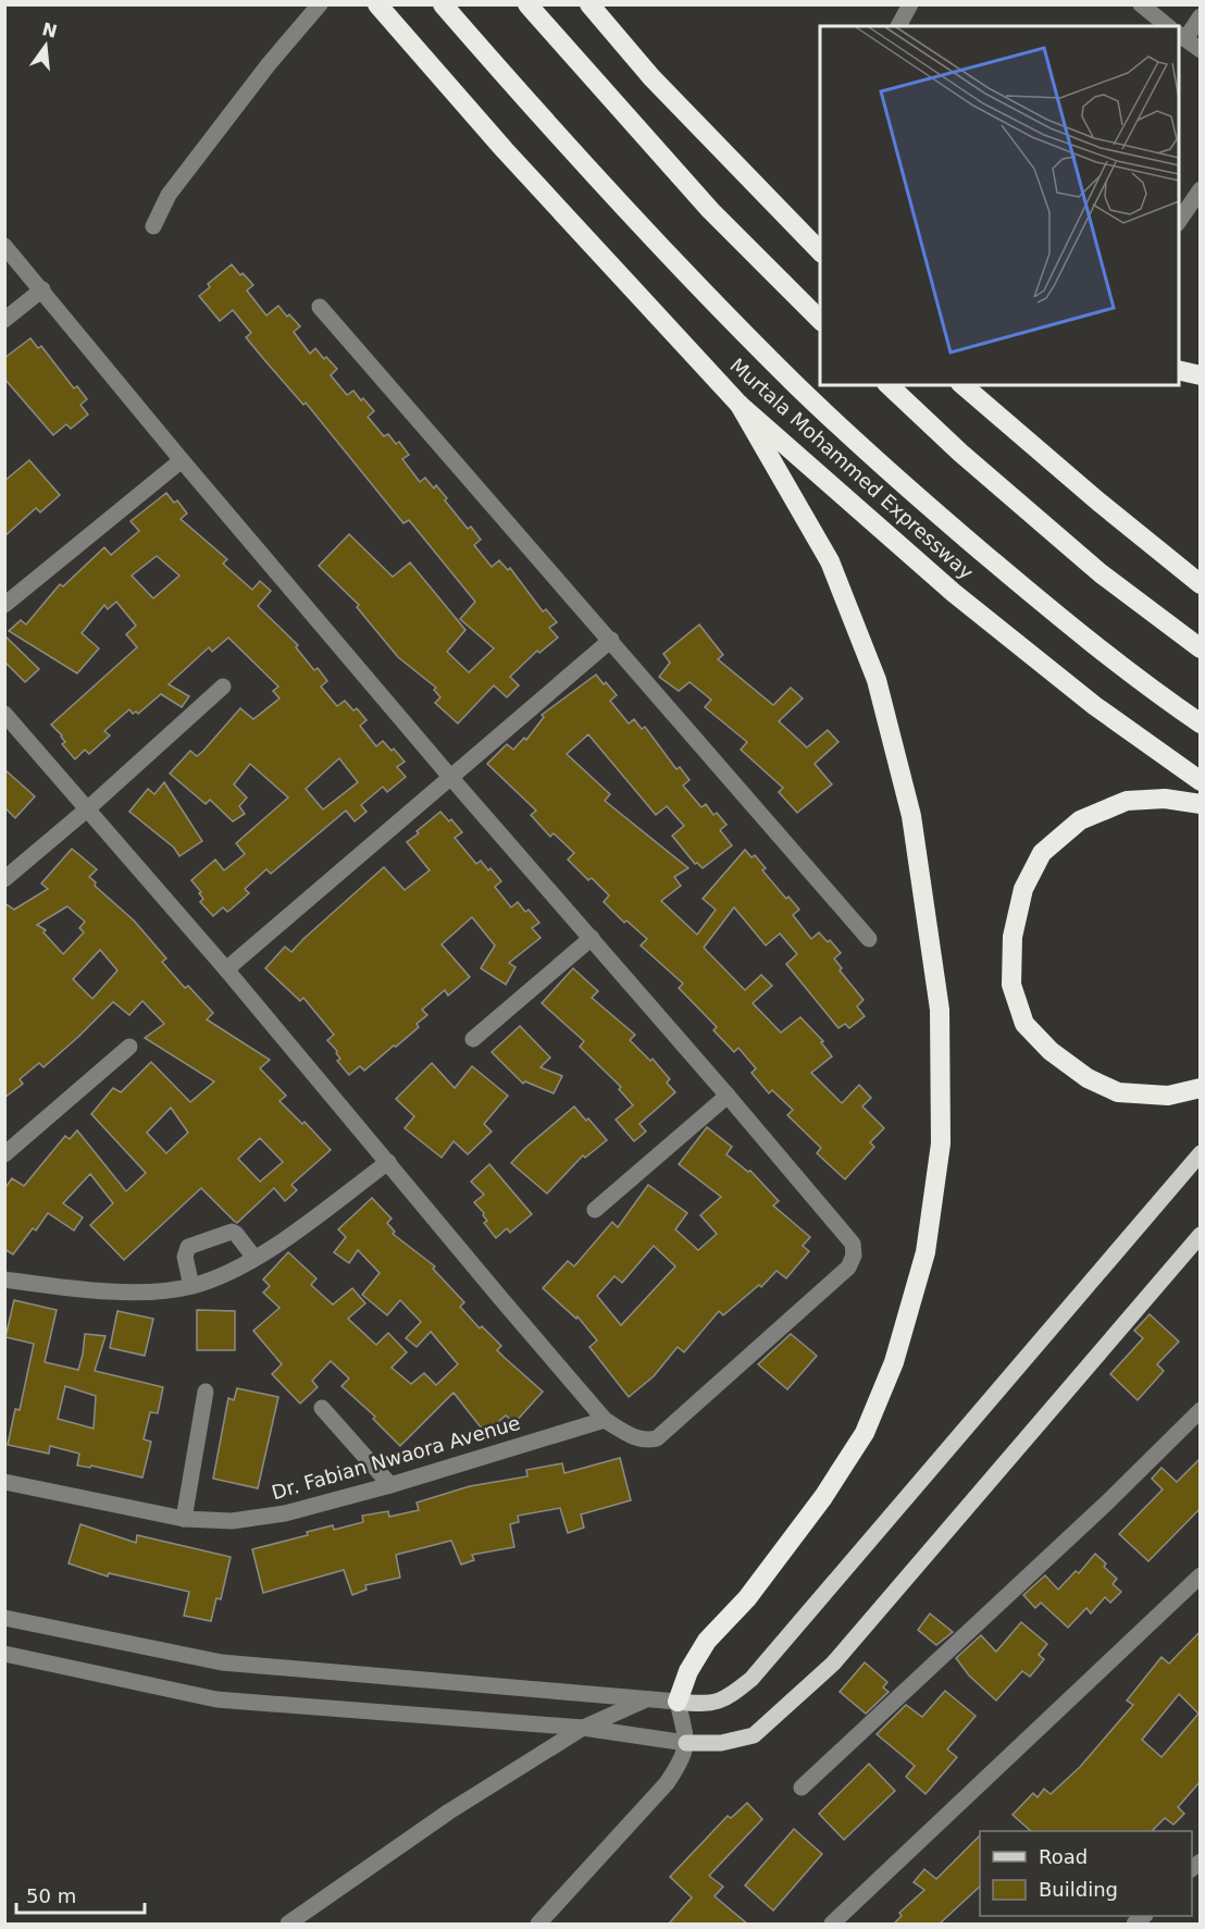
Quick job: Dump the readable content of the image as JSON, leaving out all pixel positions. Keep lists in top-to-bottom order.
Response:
{
  "streets": {
    "highway": ["Murtala Mohammed Expressway"],
    "street": ["Dr. Fabian Nwaora Avenue"]
  },
  "legend": ["Road", "Building"],
  "scale_bar": "50 m",
  "north": "top"
}
